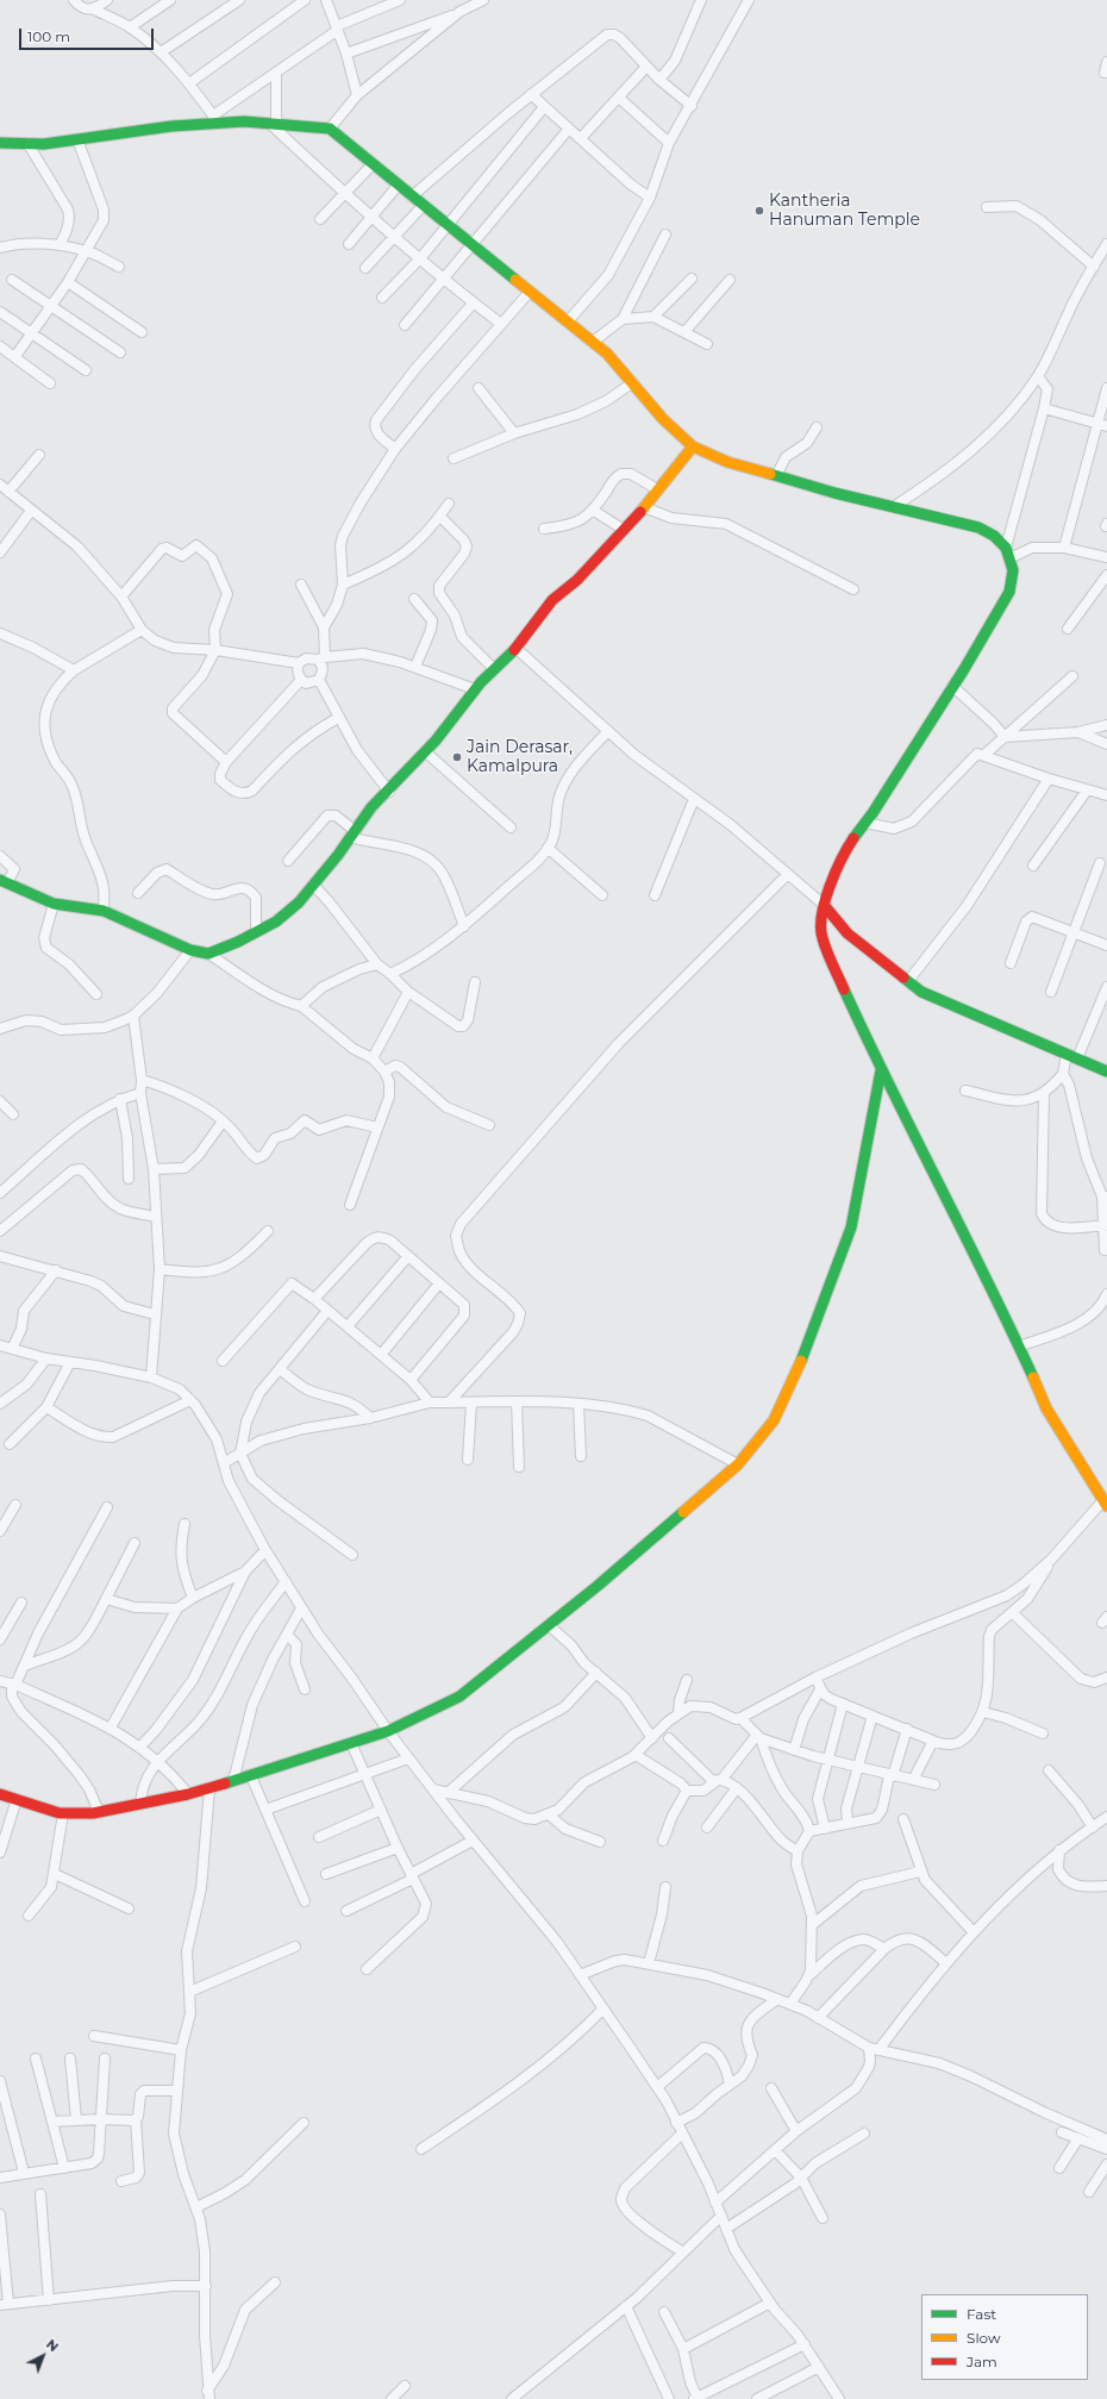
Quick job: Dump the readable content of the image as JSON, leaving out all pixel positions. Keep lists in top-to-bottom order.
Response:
{
  "places": ["Kantheria Hanuman Temple", "Jain Derasar, Kamalpura"],
  "legend": ["Fast", "Slow", "Jam"],
  "scale_bar": "100 m",
  "north": "top right"
}
